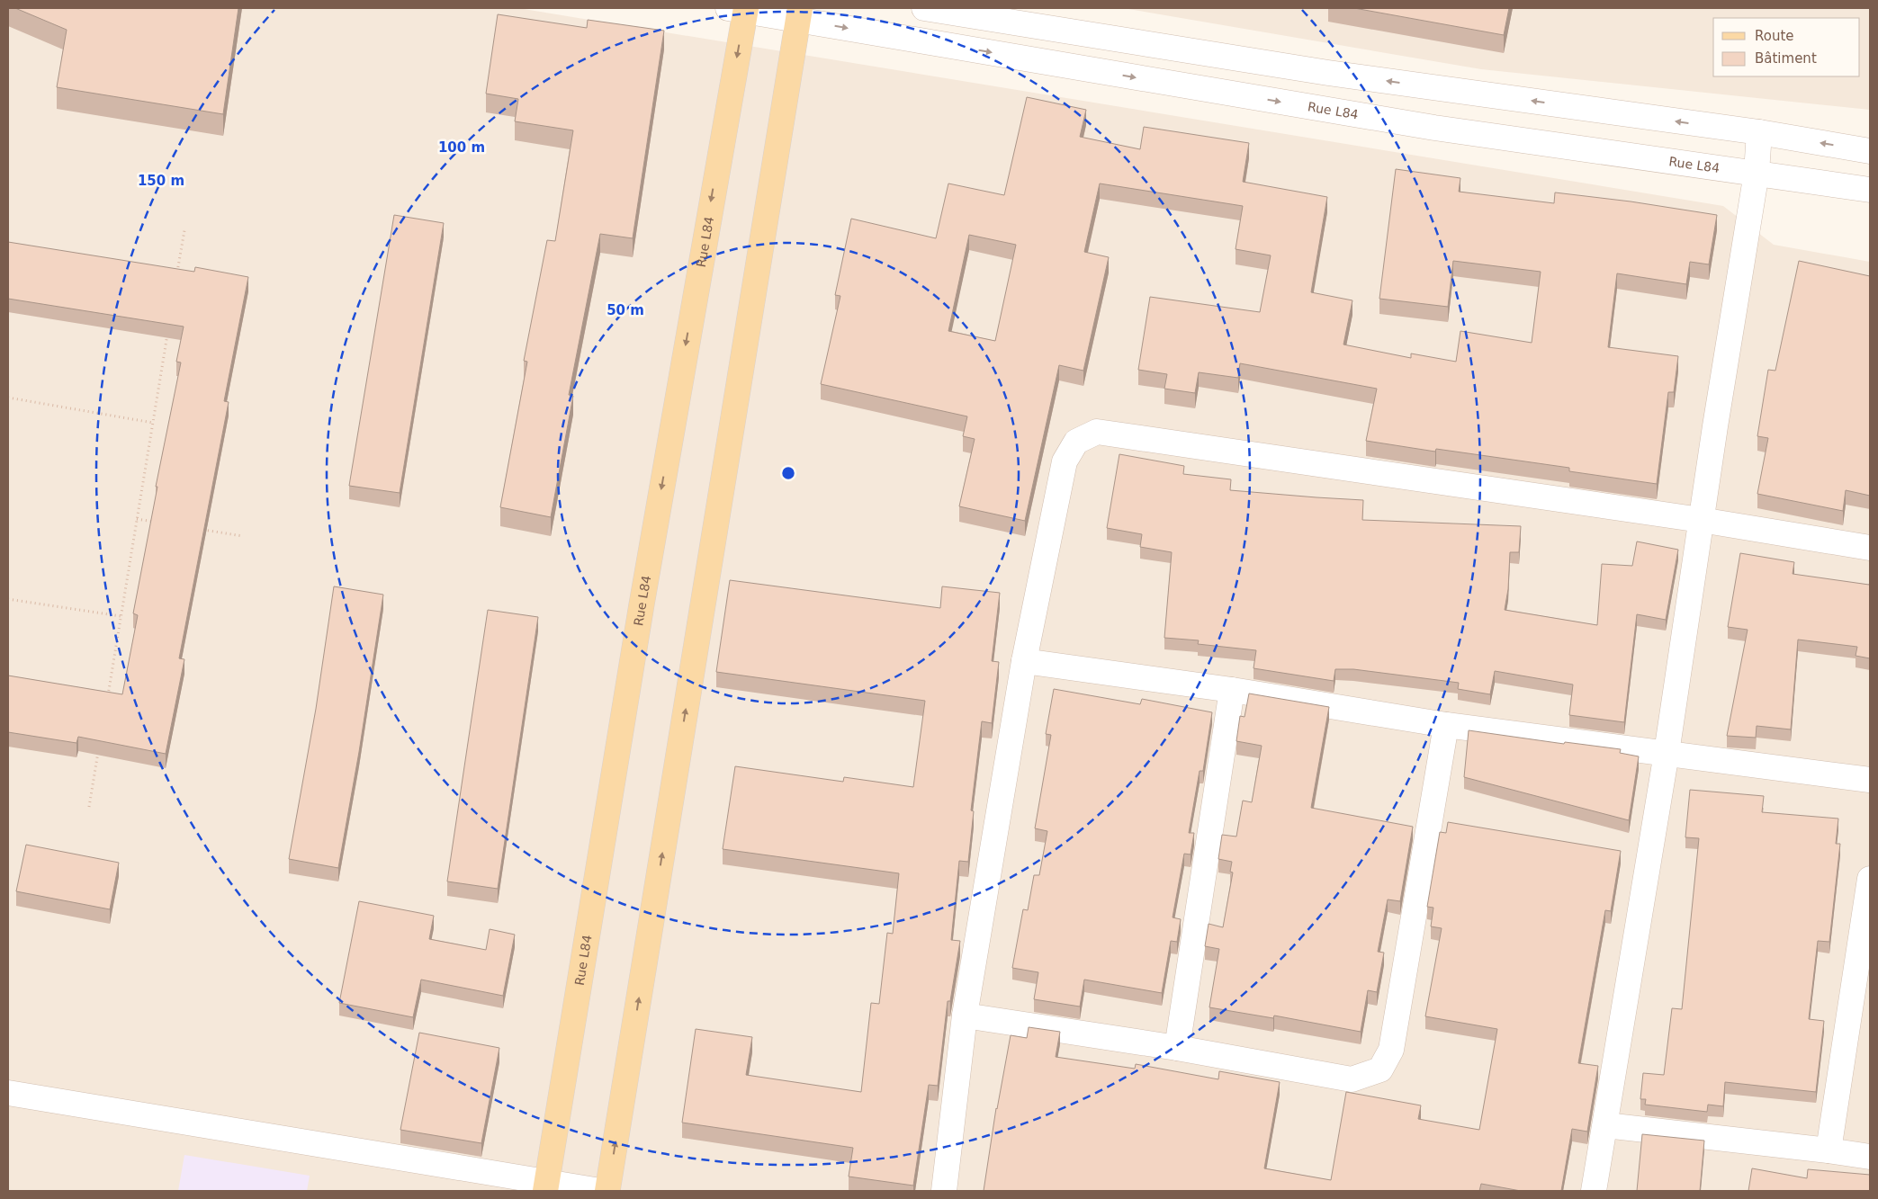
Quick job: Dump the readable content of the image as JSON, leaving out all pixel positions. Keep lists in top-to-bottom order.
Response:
{
  "streets": {
    "main road": ["Rue L84"]
  },
  "legend": ["Route", "Bâtiment"],
  "rings": ["100 m", "150 m", "50 m"]
}
